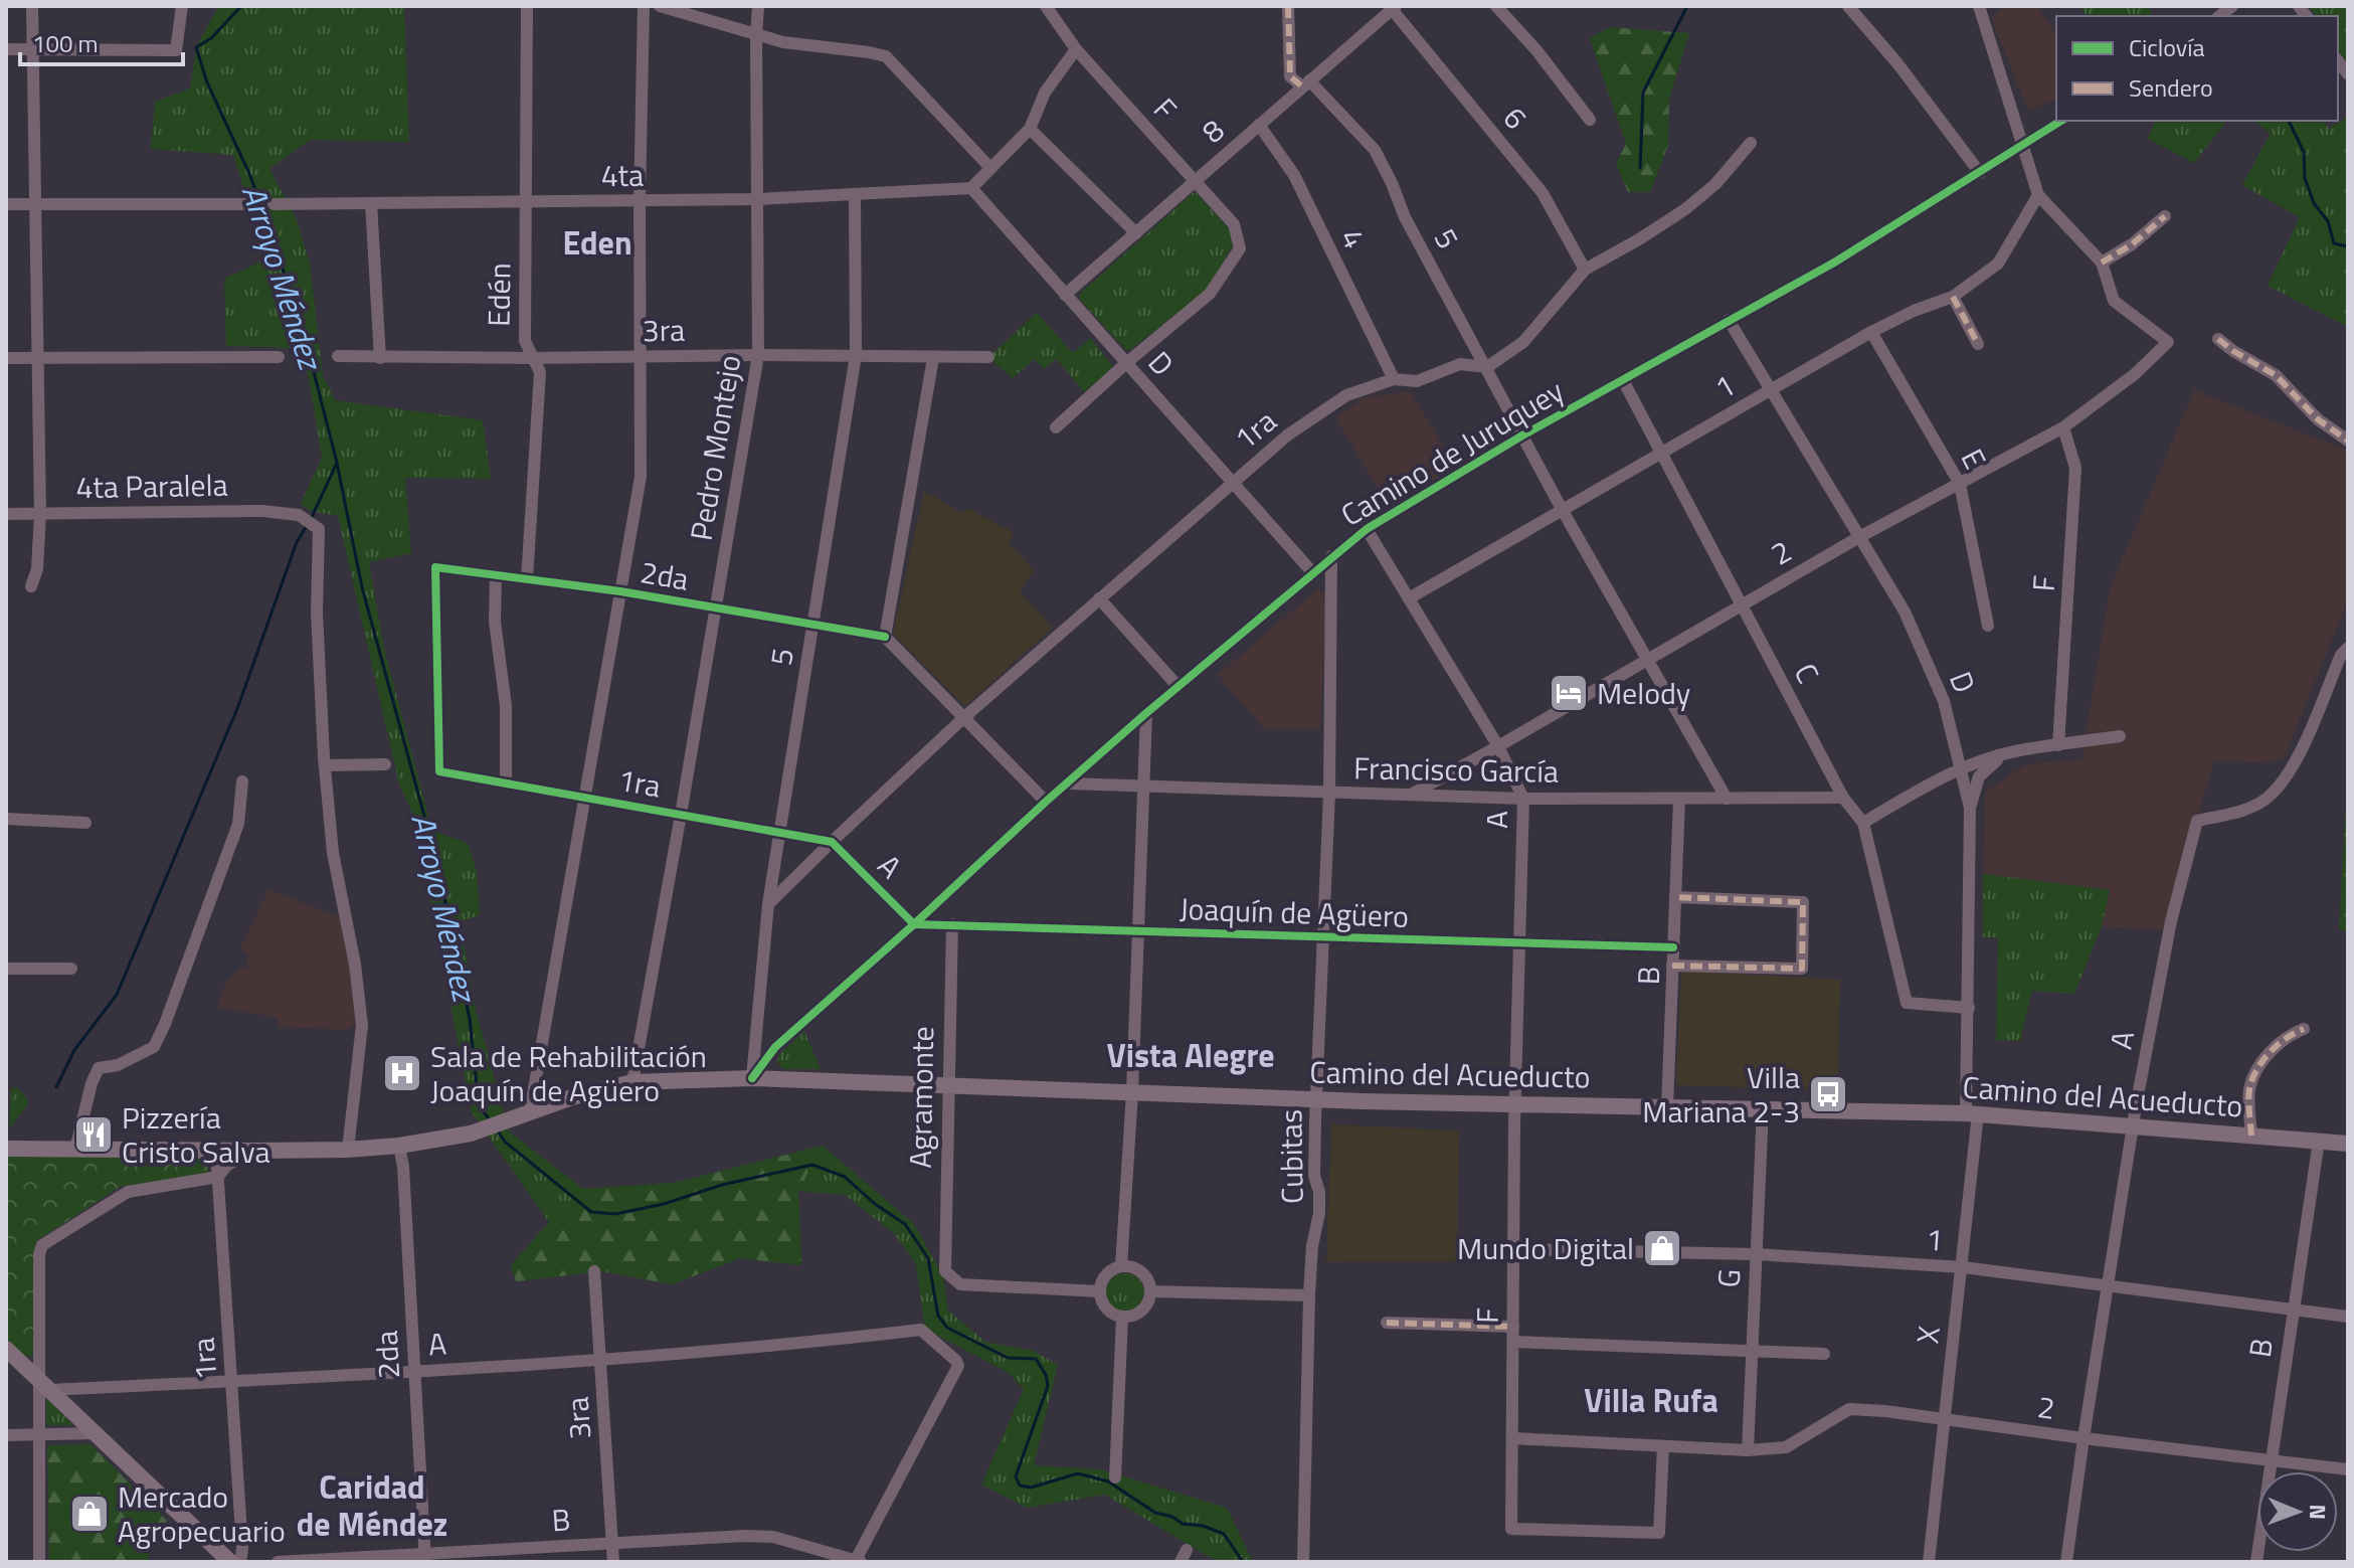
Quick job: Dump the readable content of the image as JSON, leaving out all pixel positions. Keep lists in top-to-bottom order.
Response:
{
  "streets": {
    "main road": ["Camino del Acueducto"],
    "street": [
      "F",
      "6",
      "8",
      "4ta",
      "4",
      "5",
      "Edén",
      "3ra",
      "D",
      "1",
      "1ra",
      "Pedro Montejo",
      "Camino de Juruquey",
      "E",
      "4ta Paralela",
      "2",
      "2da",
      "C",
      "Francisco García",
      "A",
      "Joaquín de Agüero",
      "B",
      "Agramonte",
      "Cubitas",
      "G",
      "X"
    ]
  },
  "crossings": [
    ["F", "8"],
    ["F", "D"],
    ["F", "1"],
    ["F", "2"],
    ["F", "A"],
    ["F", "Camino del Acueducto"],
    ["6", "8"],
    ["8", "4"],
    ["8", "5"],
    ["8", "D"],
    ["4ta", "5"],
    ["4ta", "Edén"],
    ["4ta", "D"],
    ["4ta", "Pedro Montejo"],
    ["4", "1ra"],
    ["5", "3ra"],
    ["5", "1ra"],
    ["5", "Camino de Juruquey"],
    ["5", "2da"],
    ["5", "Camino del Acueducto"],
    ["Edén", "3ra"],
    ["Edén", "2da"],
    ["3ra", "Pedro Montejo"],
    ["3ra", "A"],
    ["3ra", "B"],
    ["D", "1"],
    ["D", "1ra"],
    ["D", "Camino de Juruquey"],
    ["D", "2"],
    ["D", "C"],
    ["D", "Camino del Acueducto"],
    ["D", "X"],
    ["1", "E"],
    ["1", "C"],
    ["1", "A"],
    ["1", "B"],
    ["1", "G"],
    ["1", "X"],
    ["1ra", "Pedro Montejo"],
    ["1ra", "2da"],
    ["1ra", "A"],
    ["1ra", "Camino del Acueducto"],
    ["Pedro Montejo", "2da"],
    ["Pedro Montejo", "Camino del Acueducto"],
    ["Camino de Juruquey", "C"],
    ["Camino de Juruquey", "Francisco García"],
    ["Camino de Juruquey", "A"],
    ["Camino de Juruquey", "Joaquín de Agüero"],
    ["Camino de Juruquey", "Camino del Acueducto"],
    ["Camino de Juruquey", "Cubitas"],
    ["E", "2"],
    ["2", "C"],
    ["2", "Francisco García"],
    ["2", "A"],
    ["2", "B"],
    ["2", "G"],
    ["2", "X"],
    ["2da", "A"],
    ["2da", "B"],
    ["2da", "Camino del Acueducto"],
    ["C", "Francisco García"],
    ["Francisco García", "A"],
    ["Francisco García", "B"],
    ["Francisco García", "Cubitas"],
    ["A", "Joaquín de Agüero"],
    ["A", "B"],
    ["A", "Camino del Acueducto"],
    ["Joaquín de Agüero", "B"],
    ["Joaquín de Agüero", "Agramonte"],
    ["Joaquín de Agüero", "Cubitas"],
    ["B", "Camino del Acueducto"],
    ["Camino del Acueducto", "Agramonte"],
    ["Camino del Acueducto", "Cubitas"],
    ["Camino del Acueducto", "G"],
    ["Camino del Acueducto", "X"]
  ],
  "districts": [
    "Eden",
    "Vista Alegre",
    "Villa Rufa",
    "Caridad de Méndez"
  ],
  "water": ["Arroyo Méndez"],
  "places": {
    "hotel": ["Melody"],
    "hospital": ["Sala de Rehabilitación Joaquín de Agüero"],
    "bus stop": ["Villa Mariana 2-3"],
    "restaurant": ["Pizzería Cristo Salva"],
    "shop": ["Mundo Digital", "Mercado Agropecuario"]
  },
  "legend": ["Ciclovía", "Sendero"],
  "scale_bar": "100 m",
  "north": "right"
}
